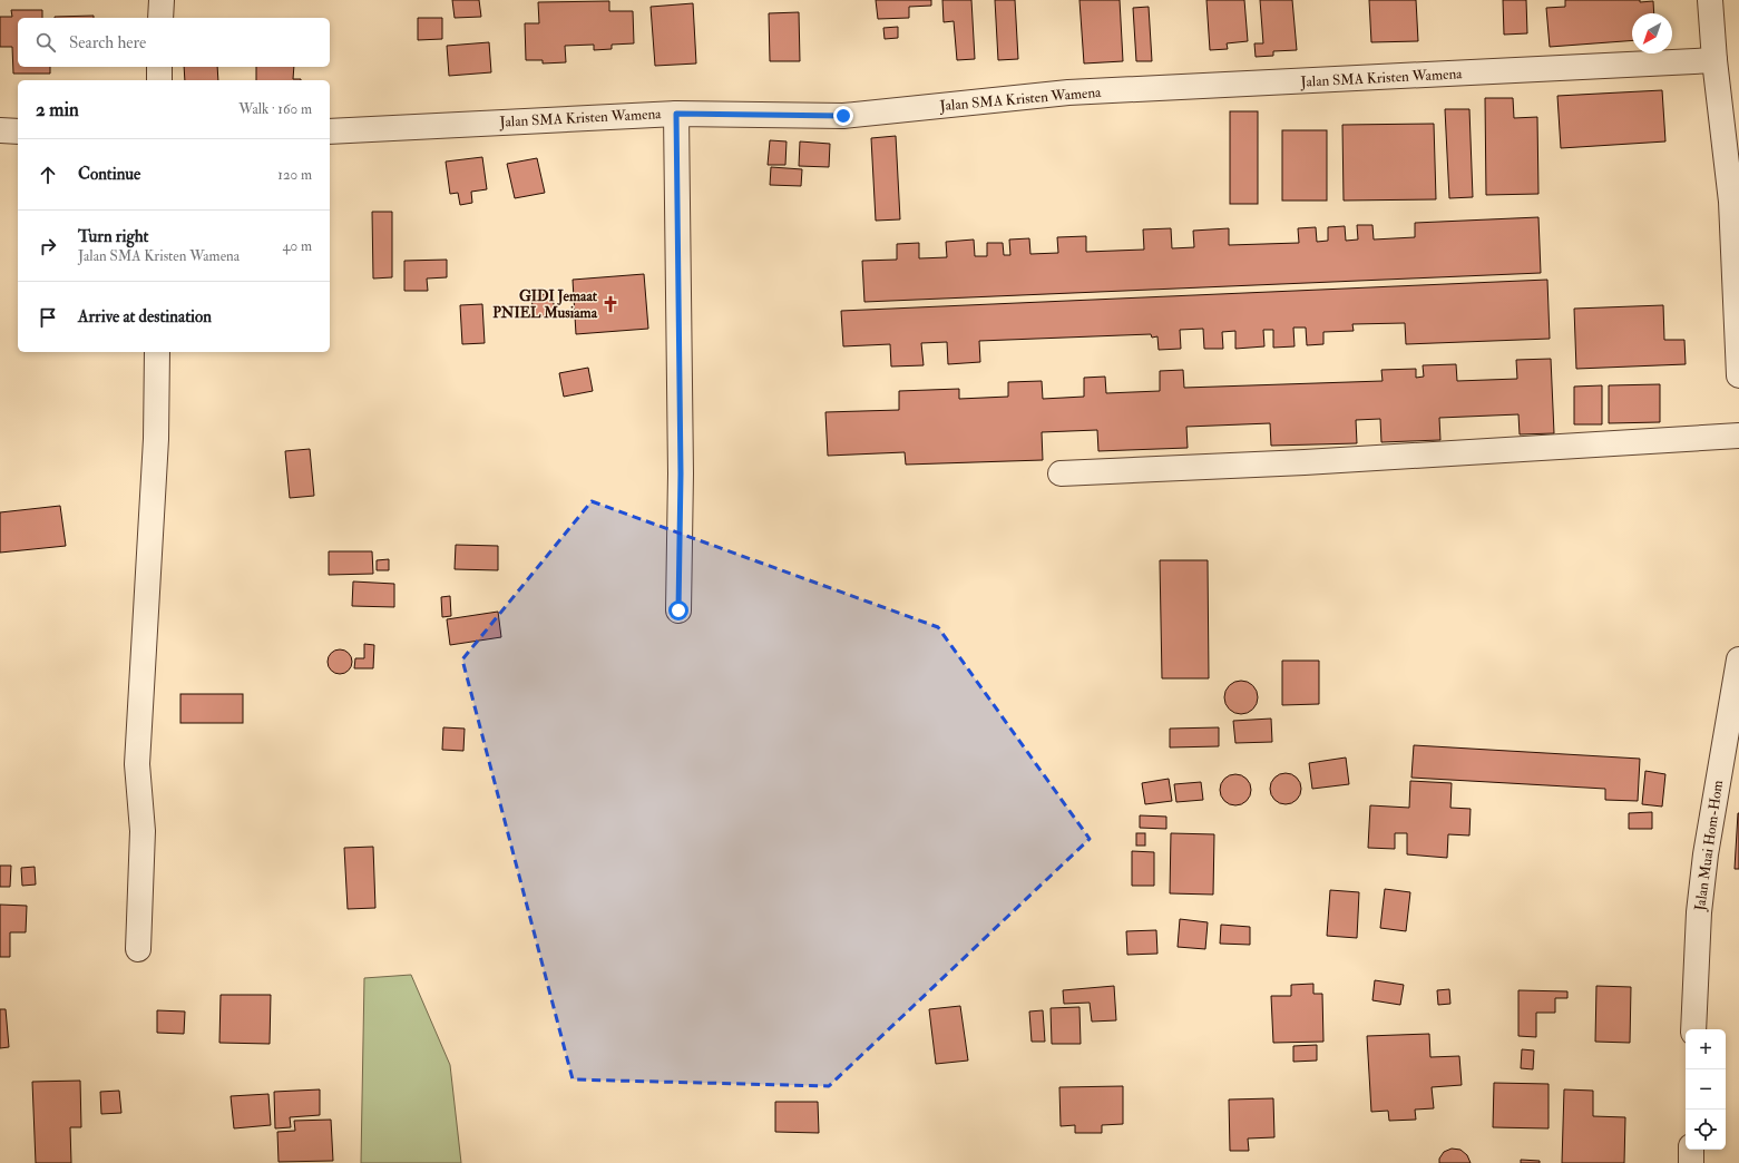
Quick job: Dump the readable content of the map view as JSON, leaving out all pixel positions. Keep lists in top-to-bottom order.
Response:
{
  "streets": {
    "street": ["Jalan SMA Kristen Wamena", "Jalan Muai Hom-Hom"]
  },
  "places": {
    "church": ["GIDI Jemaat PNIEL Musiama"]
  },
  "north": "bottom left",
  "page": {
    "search": "Search here",
    "heading": ["2 min", "Walk · 160 m"],
    "list": [
      ["Continue", "120 m"],
      ["Turn right", "Jalan SMA Kristen Wamena", "40 m"],
      "Arrive at destination"
    ],
    "map_buttons": ["+", "−"]
  }
}
